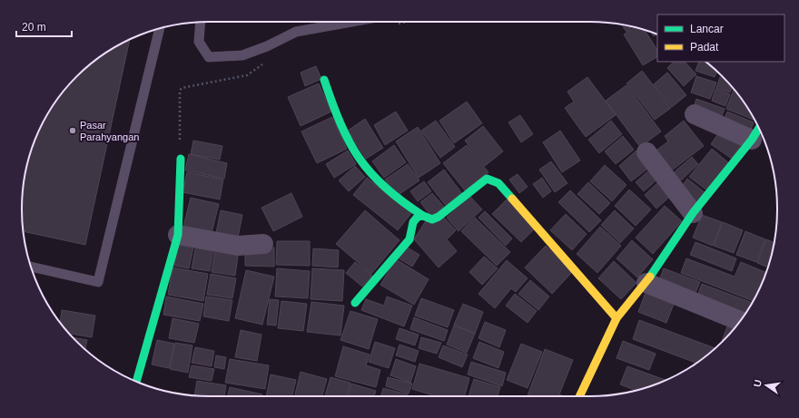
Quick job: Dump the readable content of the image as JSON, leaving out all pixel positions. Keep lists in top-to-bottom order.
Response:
{
  "places": ["Pasar Parahyangan"],
  "legend": ["Lancar", "Padat"],
  "scale_bar": "20 m",
  "north": "left"
}
